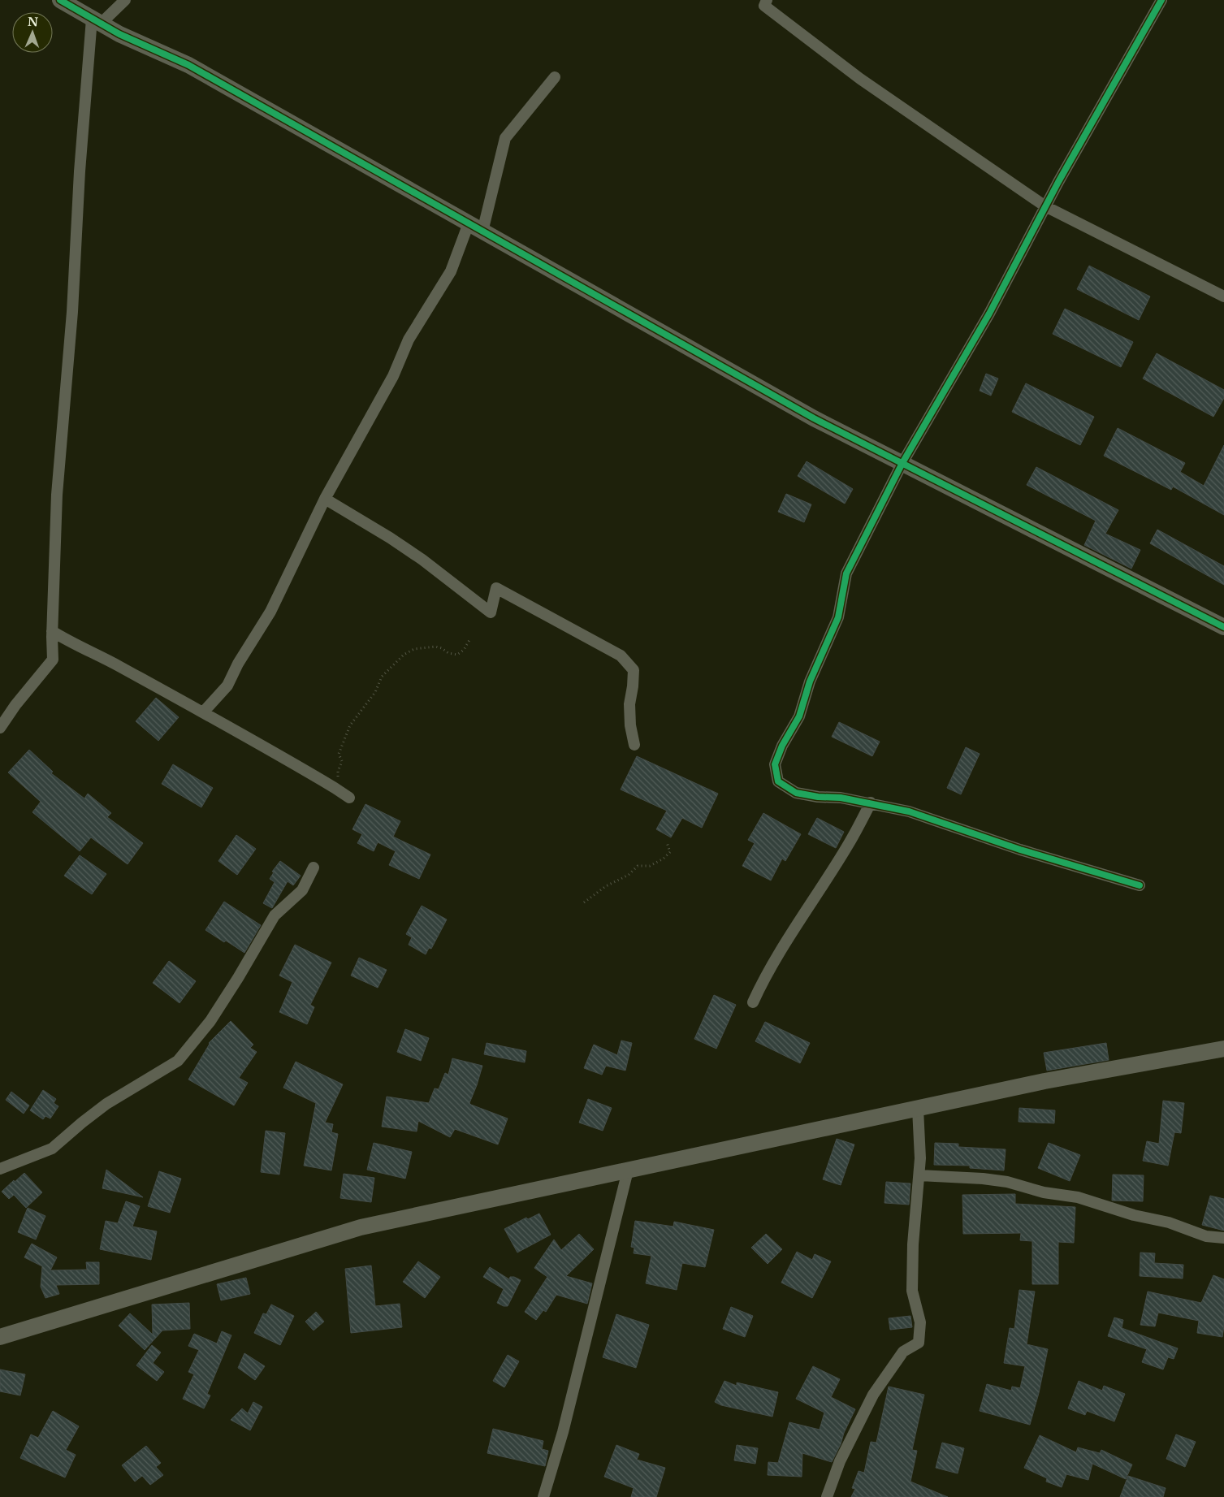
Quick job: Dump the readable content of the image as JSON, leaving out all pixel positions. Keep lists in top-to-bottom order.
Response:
{
  "north": "top"
}
